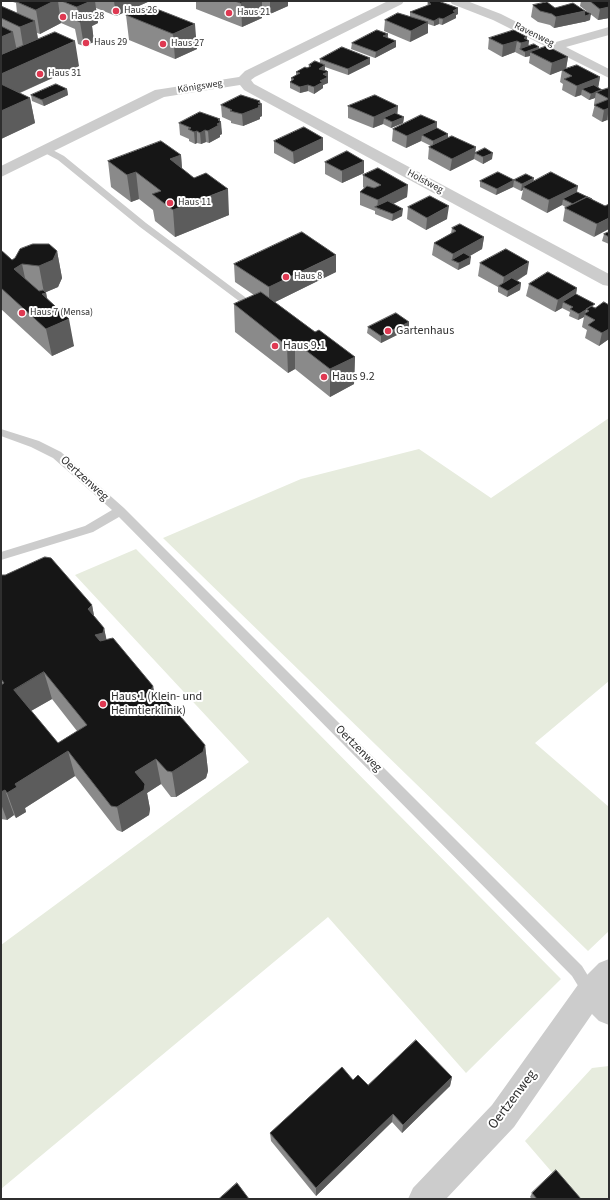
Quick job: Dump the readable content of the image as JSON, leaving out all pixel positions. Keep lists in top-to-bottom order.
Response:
{
  "streets": {
    "street": [
      "Ravenweg",
      "Königsweg",
      "Holstweg",
      "Oertzenweg"
    ]
  },
  "crossings": [
    ["Königsweg", "Holstweg"]
  ],
  "places": [
    "Haus 26",
    "Haus 21",
    "Haus 28",
    "Haus 29",
    "Haus 27",
    "Haus 31",
    "Haus 11",
    "Haus 8",
    "Haus 7 (Mensa)",
    "Gartenhaus",
    "Haus 9.1",
    "Haus 9.2",
    "Haus 1 (Klein- und Heimtierklinik)"
  ]
}
